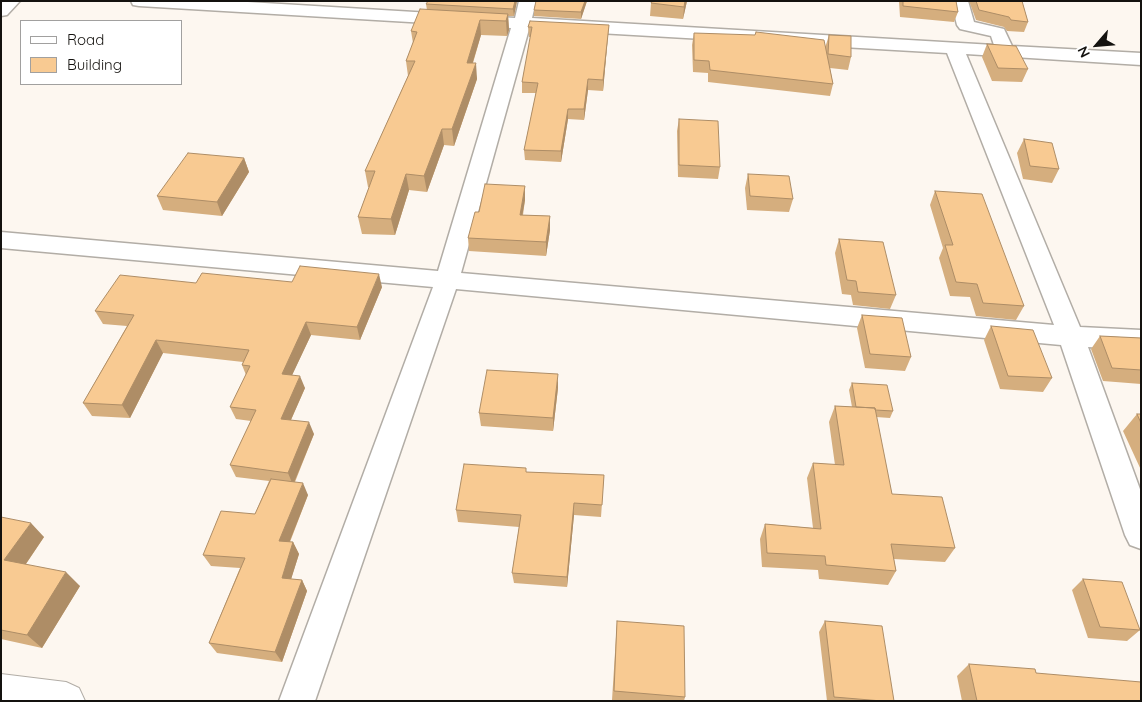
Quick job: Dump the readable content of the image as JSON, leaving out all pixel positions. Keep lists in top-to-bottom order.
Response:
{
  "legend": ["Road", "Building"],
  "north": "bottom left"
}
